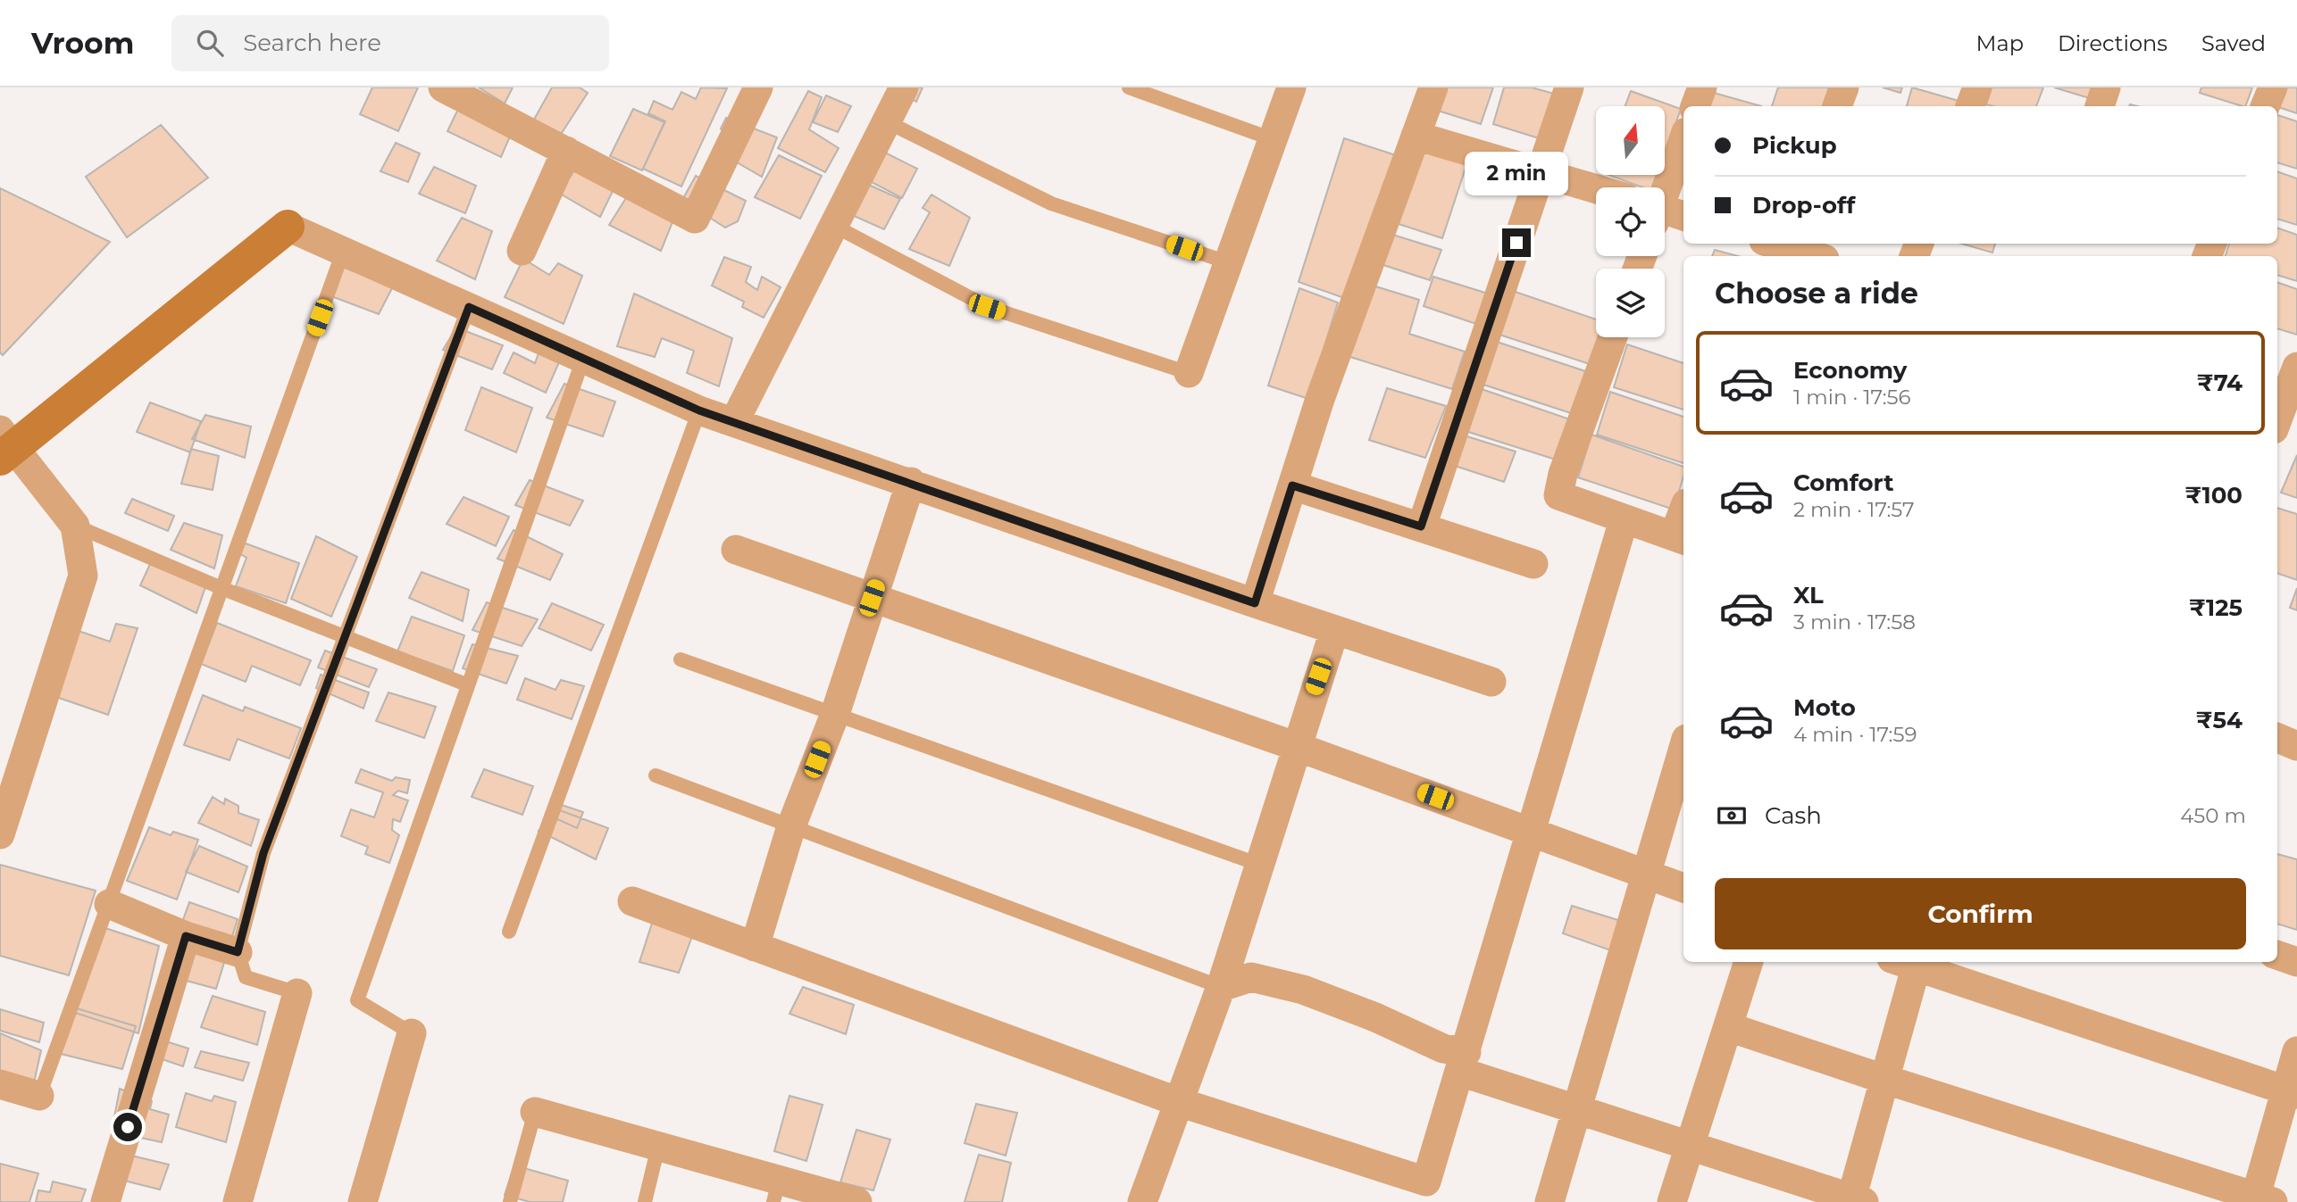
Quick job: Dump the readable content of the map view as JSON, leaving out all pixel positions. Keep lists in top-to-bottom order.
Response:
{
  "north": "top",
  "page": {
    "header": "Vroom",
    "search": "Search here",
    "nav": ["Map", "Directions", "Saved"],
    "banner": ["Pickup", "Drop-off"],
    "bubble": "2 min",
    "heading": "Choose a ride",
    "list": [
      {
        "name": "Economy",
        "note": "1 min · 17:56",
        "value": "₹74"
      },
      {
        "name": "Comfort",
        "note": "2 min · 17:57",
        "value": "₹100"
      },
      {
        "name": "XL",
        "note": "3 min · 17:58",
        "value": "₹125"
      },
      {
        "name": "Moto",
        "note": "4 min · 17:59",
        "value": "₹54"
      }
    ],
    "pay": ["Cash", "450 m"],
    "buttons": "Confirm"
  }
}
